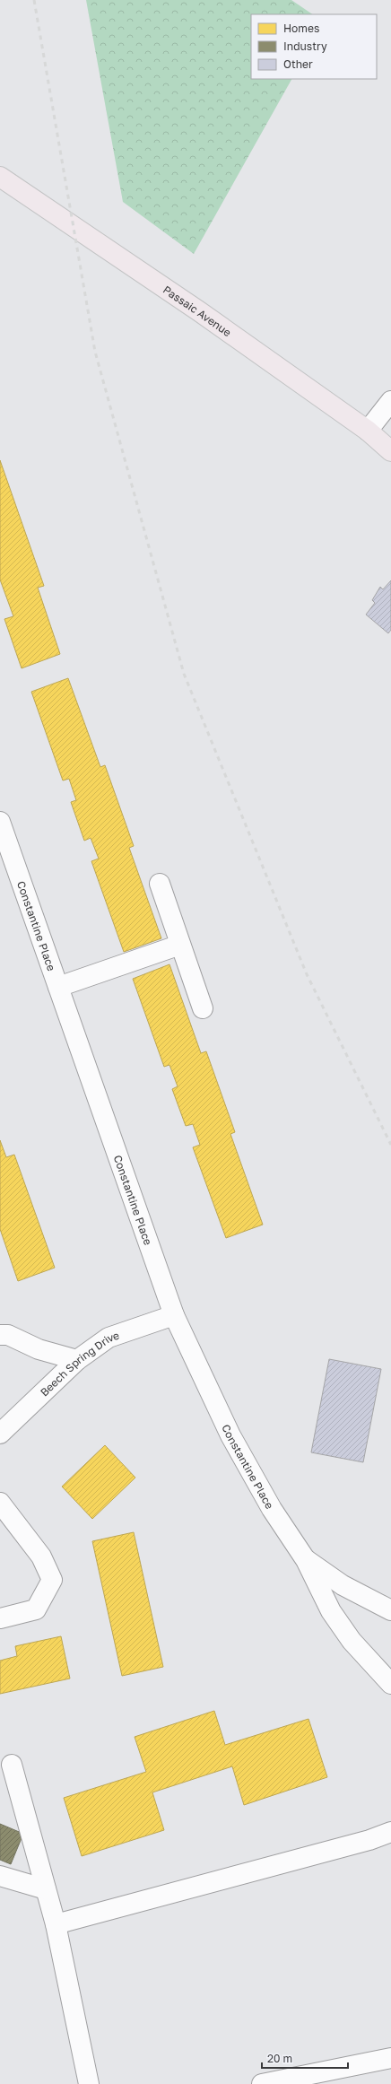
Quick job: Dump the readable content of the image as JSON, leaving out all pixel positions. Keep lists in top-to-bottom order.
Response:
{
  "streets": {
    "main road": ["Passaic Avenue"],
    "street": ["Constantine Place", "Beech Spring Drive"]
  },
  "crossings": [
    ["Constantine Place", "Beech Spring Drive"]
  ],
  "legend": ["Homes", "Industry", "Other"],
  "scale_bar": "20 m"
}
